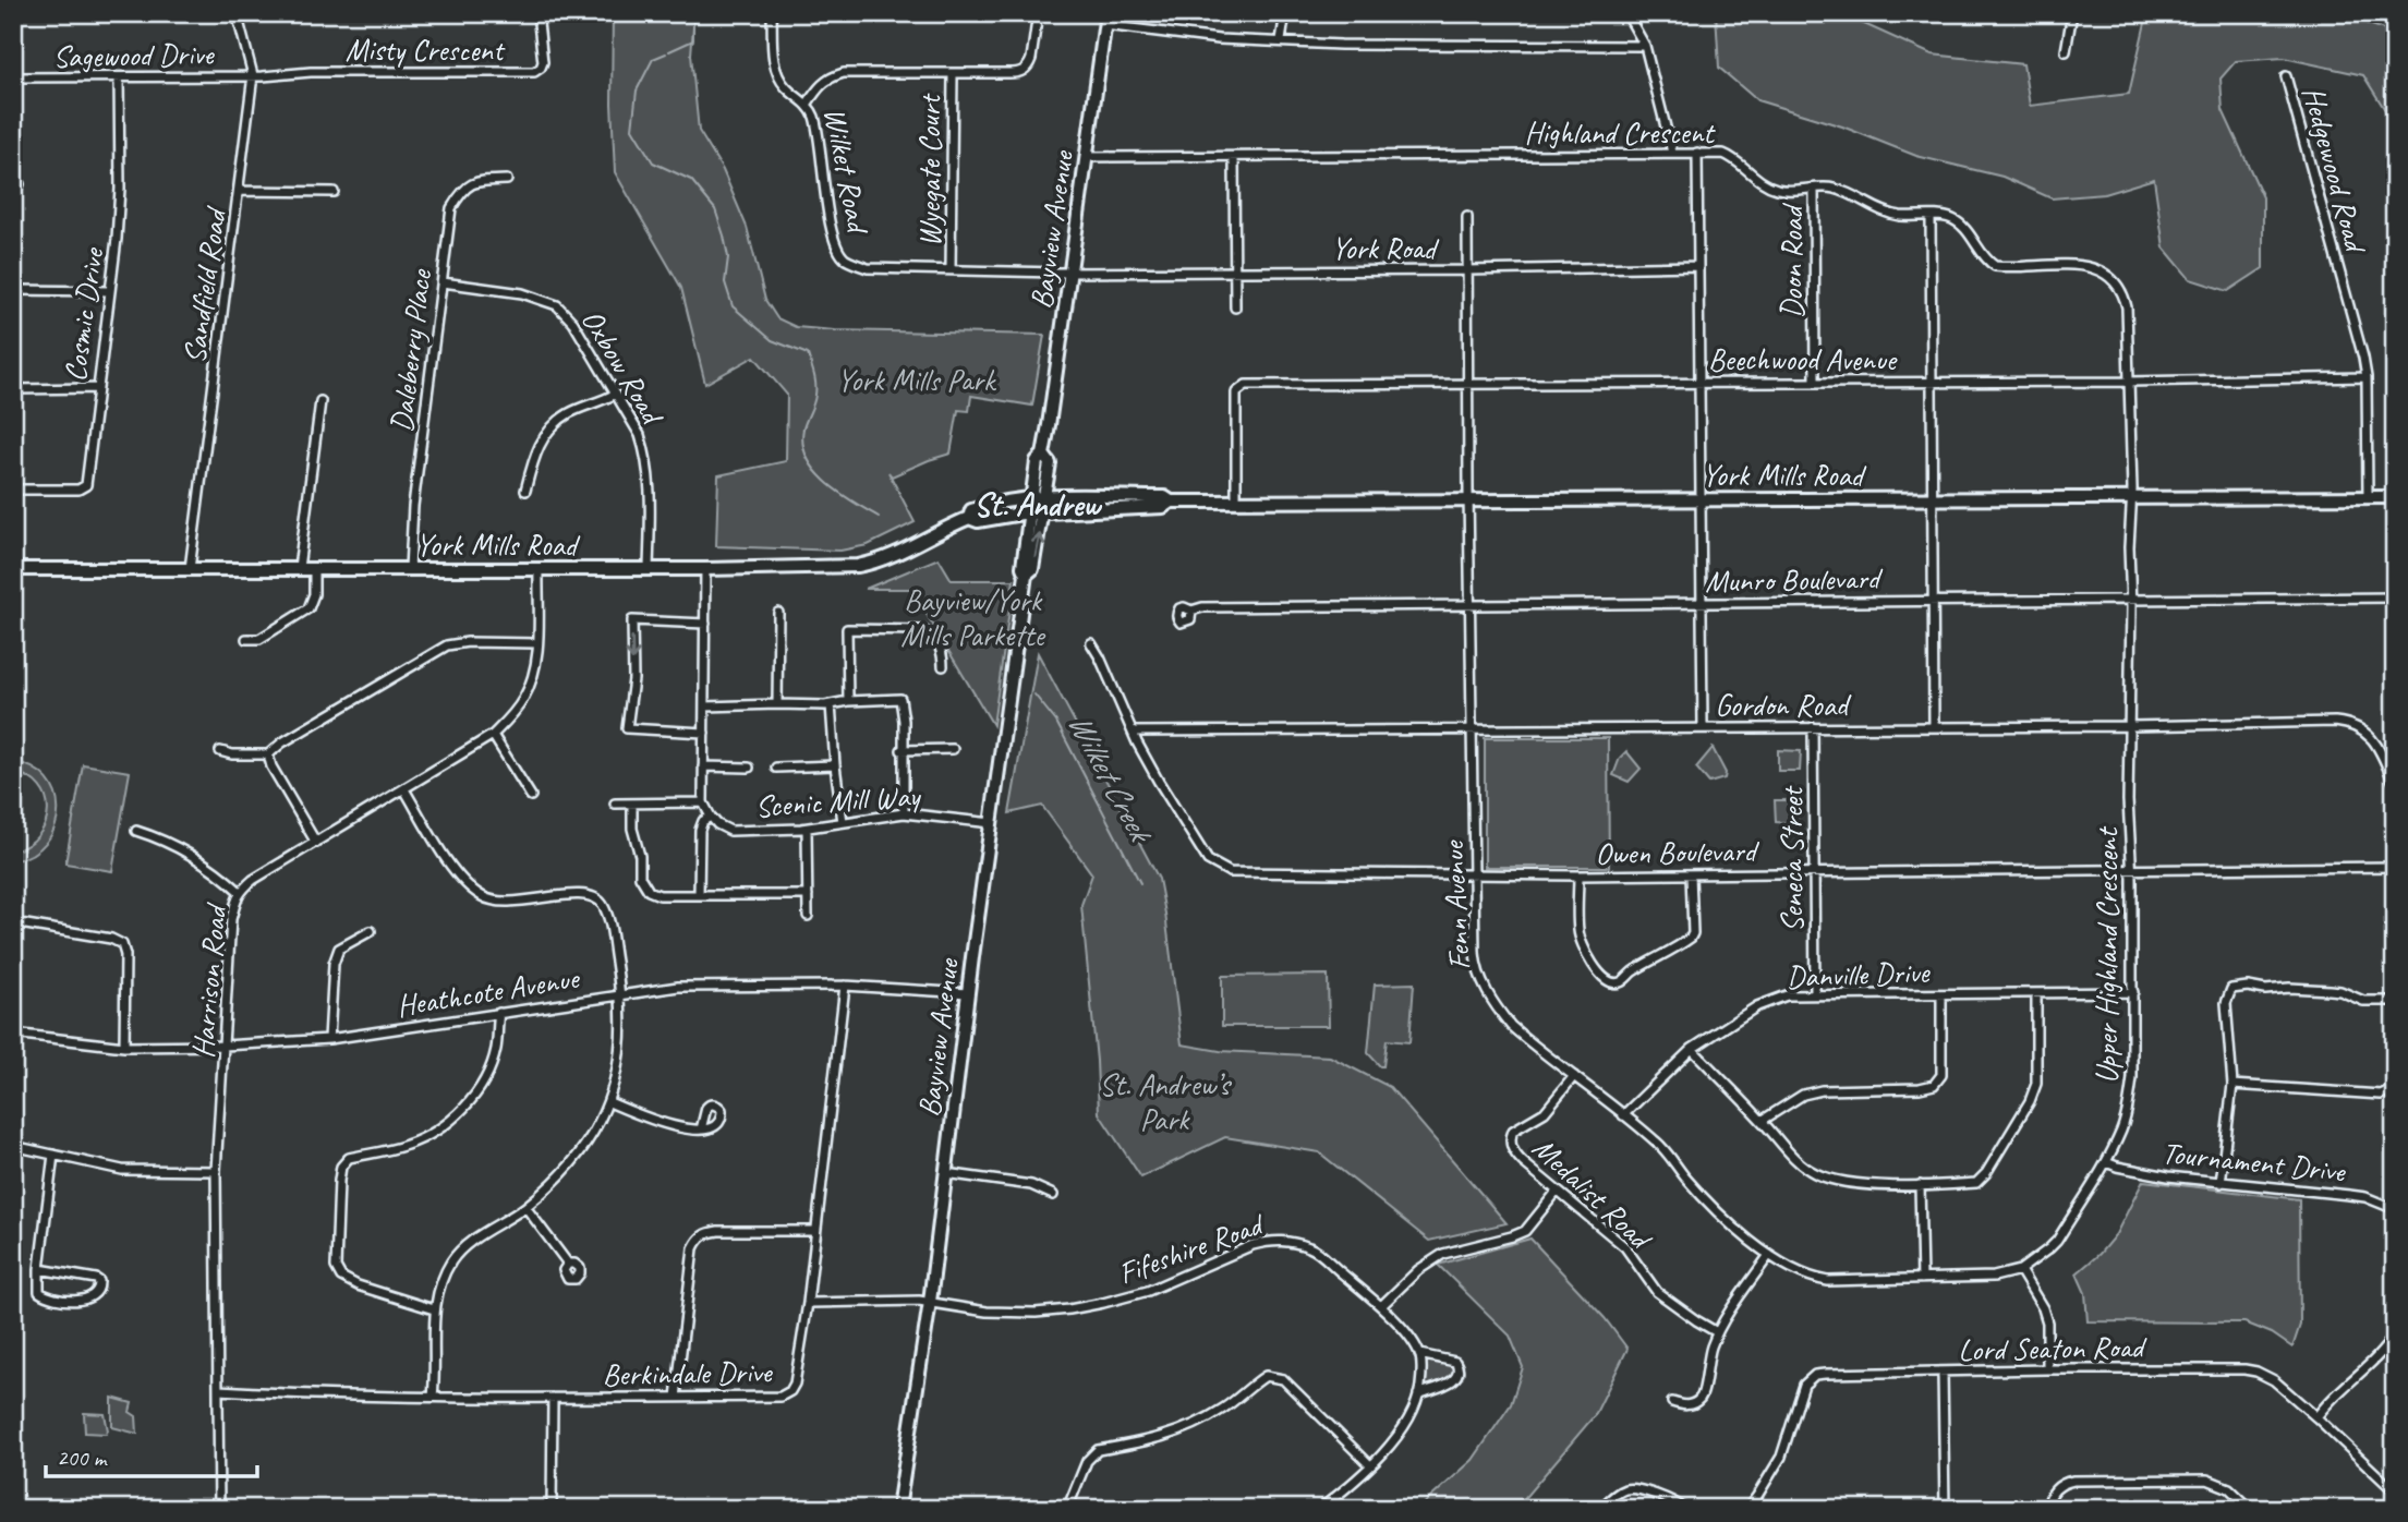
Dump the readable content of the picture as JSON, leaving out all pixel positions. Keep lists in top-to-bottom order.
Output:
{
  "streets": {
    "main road": ["Bayview Avenue", "York Mills Road"],
    "street": [
      "Misty Crescent",
      "Sagewood Drive",
      "Highland Crescent",
      "Hedgewood Road",
      "Wilket Road",
      "Wyegate Court",
      "York Road",
      "Doon Road",
      "Sandfield Road",
      "Cosmic Drive",
      "Daleberry Place",
      "Beechwood Avenue",
      "Oxbow Road",
      "Munro Boulevard",
      "Gordon Road",
      "Scenic Mill Way",
      "Owen Boulevard",
      "Seneca Street",
      "Fenn Avenue",
      "Upper Highland Crescent",
      "Danville Drive",
      "Harrison Road",
      "Heathcote Avenue",
      "Tournament Drive",
      "Medalist Road",
      "Fifeshire Road",
      "Lord Seaton Road",
      "Berkindale Drive"
    ]
  },
  "crossings": [
    ["Misty Crescent", "Sagewood Drive"],
    ["Misty Crescent", "Sandfield Road"],
    ["Sagewood Drive", "Sandfield Road"],
    ["Sagewood Drive", "Cosmic Drive"],
    ["Highland Crescent", "Bayview Avenue"],
    ["Highland Crescent", "Doon Road"],
    ["Highland Crescent", "Beechwood Avenue"],
    ["Highland Crescent", "York Mills Road"],
    ["Highland Crescent", "Upper Highland Crescent"],
    ["Hedgewood Road", "Beechwood Avenue"],
    ["Hedgewood Road", "York Mills Road"],
    ["Wilket Road", "Wyegate Court"],
    ["Wilket Road", "Bayview Avenue"],
    ["Wilket Road", "York Road"],
    ["Bayview Avenue", "York Road"],
    ["Bayview Avenue", "York Mills Road"],
    ["Bayview Avenue", "Scenic Mill Way"],
    ["Bayview Avenue", "Heathcote Avenue"],
    ["Bayview Avenue", "Fifeshire Road"],
    ["York Road", "Fenn Avenue"],
    ["Doon Road", "Beechwood Avenue"],
    ["Sandfield Road", "York Mills Road"],
    ["Daleberry Place", "Oxbow Road"],
    ["Daleberry Place", "York Mills Road"],
    ["Beechwood Avenue", "York Mills Road"],
    ["Beechwood Avenue", "Fenn Avenue"],
    ["Oxbow Road", "York Mills Road"],
    ["York Mills Road", "Fenn Avenue"],
    ["York Mills Road", "Upper Highland Crescent"],
    ["York Mills Road", "Harrison Road"],
    ["Munro Boulevard", "Fenn Avenue"],
    ["Munro Boulevard", "Upper Highland Crescent"],
    ["Gordon Road", "Owen Boulevard"],
    ["Gordon Road", "Seneca Street"],
    ["Gordon Road", "Fenn Avenue"],
    ["Gordon Road", "Upper Highland Crescent"],
    ["Owen Boulevard", "Seneca Street"],
    ["Owen Boulevard", "Fenn Avenue"],
    ["Owen Boulevard", "Upper Highland Crescent"],
    ["Seneca Street", "Danville Drive"],
    ["Fenn Avenue", "Upper Highland Crescent"],
    ["Fenn Avenue", "Danville Drive"],
    ["Fenn Avenue", "Medalist Road"],
    ["Upper Highland Crescent", "Danville Drive"],
    ["Upper Highland Crescent", "Tournament Drive"],
    ["Harrison Road", "Heathcote Avenue"],
    ["Harrison Road", "Berkindale Drive"],
    ["Heathcote Avenue", "Berkindale Drive"],
    ["Fifeshire Road", "Berkindale Drive"]
  ],
  "districts": ["St. Andrew"],
  "water": ["Wilket Creek"],
  "parks": ["York Mills Park", "Bayview/York Mills Parkette", "St. Andrew’s Park"],
  "scale_bar": "200 m"
}
